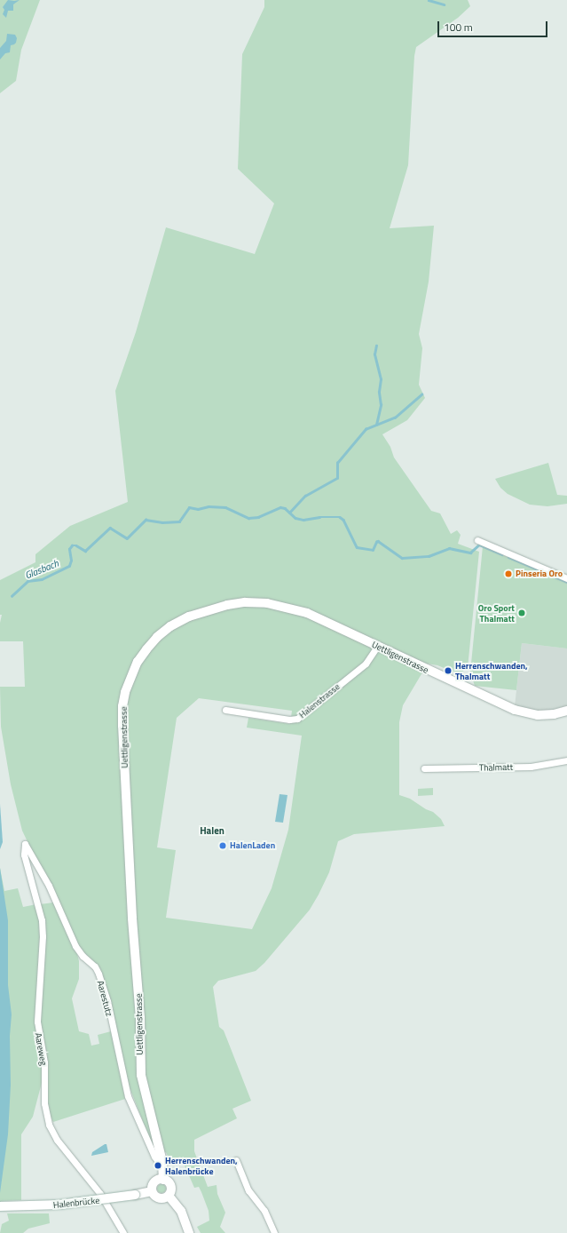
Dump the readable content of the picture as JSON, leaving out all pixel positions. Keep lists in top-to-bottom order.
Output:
{
  "streets": {
    "main road": ["Uettligenstrasse", "Halenbrücke"],
    "street": [
      "Halenstrasse",
      "Thalmatt",
      "Aarestutz",
      "Aareweg"
    ]
  },
  "crossings": [
    ["Uettligenstrasse", "Halenstrasse"],
    ["Uettligenstrasse", "Aarestutz"],
    ["Uettligenstrasse", "Halenbrücke"],
    ["Aarestutz", "Aareweg"]
  ],
  "districts": ["Halen"],
  "water": ["Glasbach"],
  "places": [
    "Pinseria Oro",
    "Oro Sport Thalmatt",
    "Herrenschwanden, Thalmatt",
    "HalenLaden",
    "Herrenschwanden, Halenbrücke"
  ],
  "scale_bar": "100 m"
}
